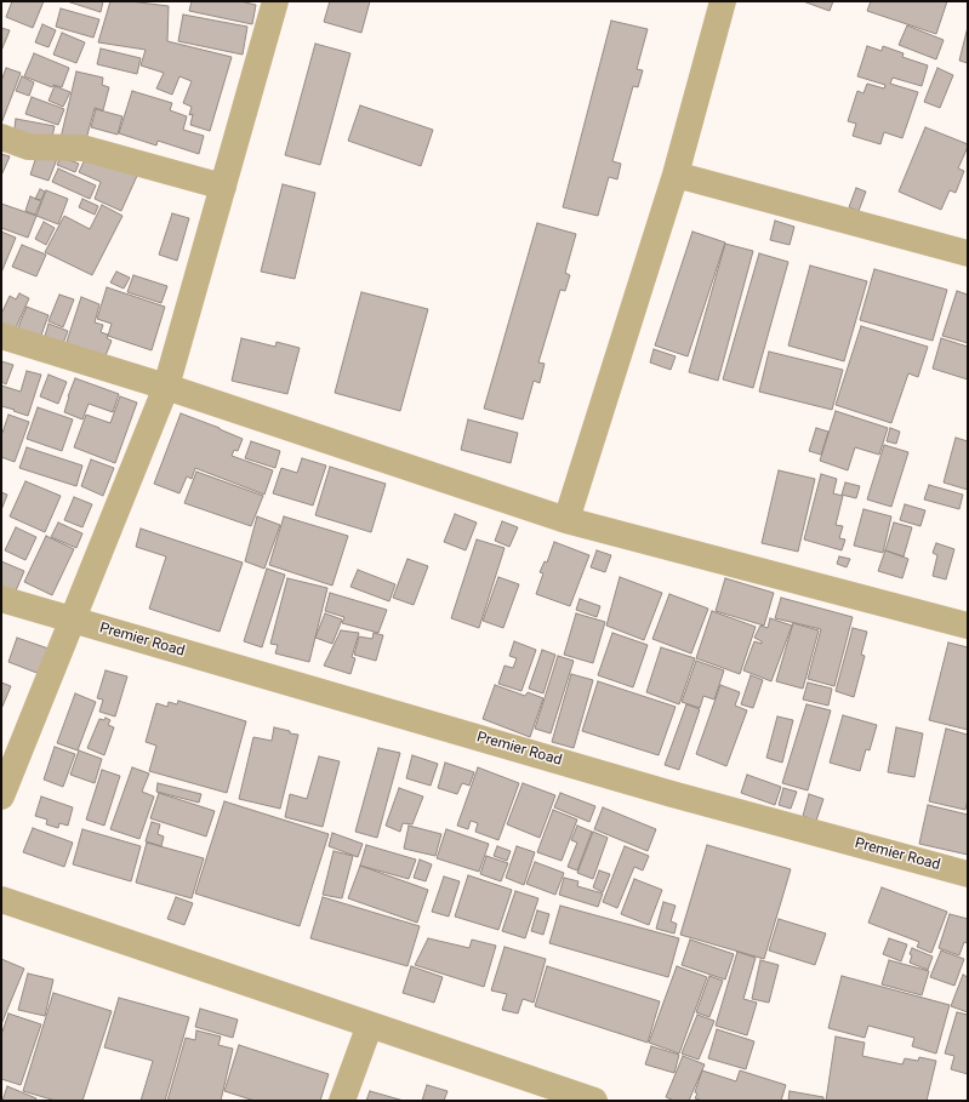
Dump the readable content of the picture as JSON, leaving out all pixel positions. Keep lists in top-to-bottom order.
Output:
{
  "streets": {
    "street": ["Premier Road"]
  }
}
